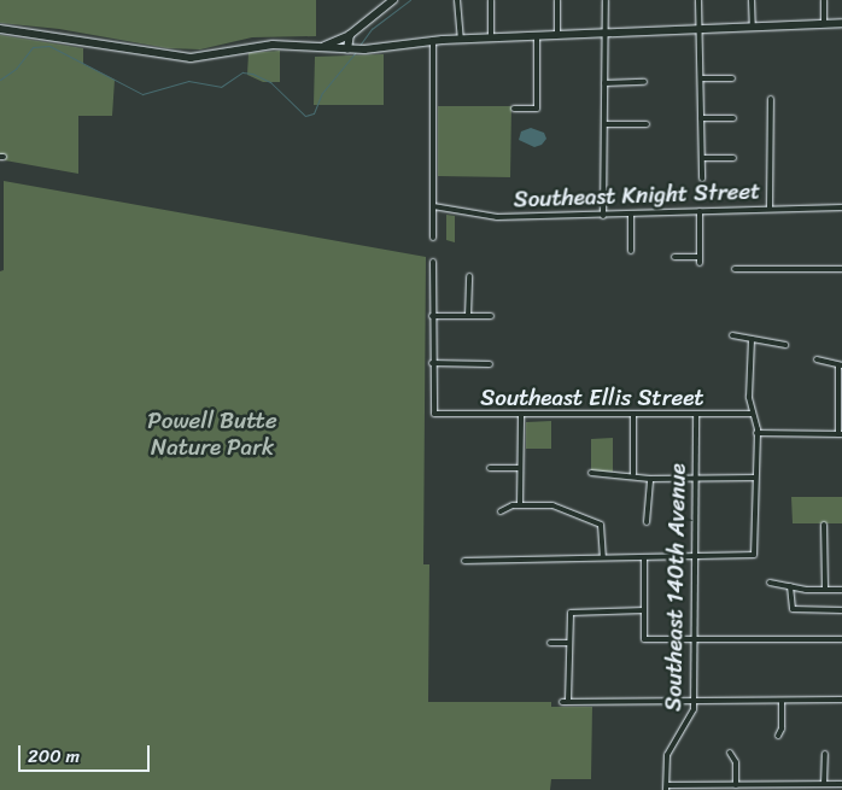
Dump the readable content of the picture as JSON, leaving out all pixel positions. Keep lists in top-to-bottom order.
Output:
{
  "streets": {
    "street": ["Southeast Knight Street", "Southeast Ellis Street", "Southeast 140th Avenue"]
  },
  "crossings": [
    ["Southeast Ellis Street", "Southeast 140th Avenue"]
  ],
  "parks": ["Powell Butte Nature Park"],
  "scale_bar": "200 m"
}
